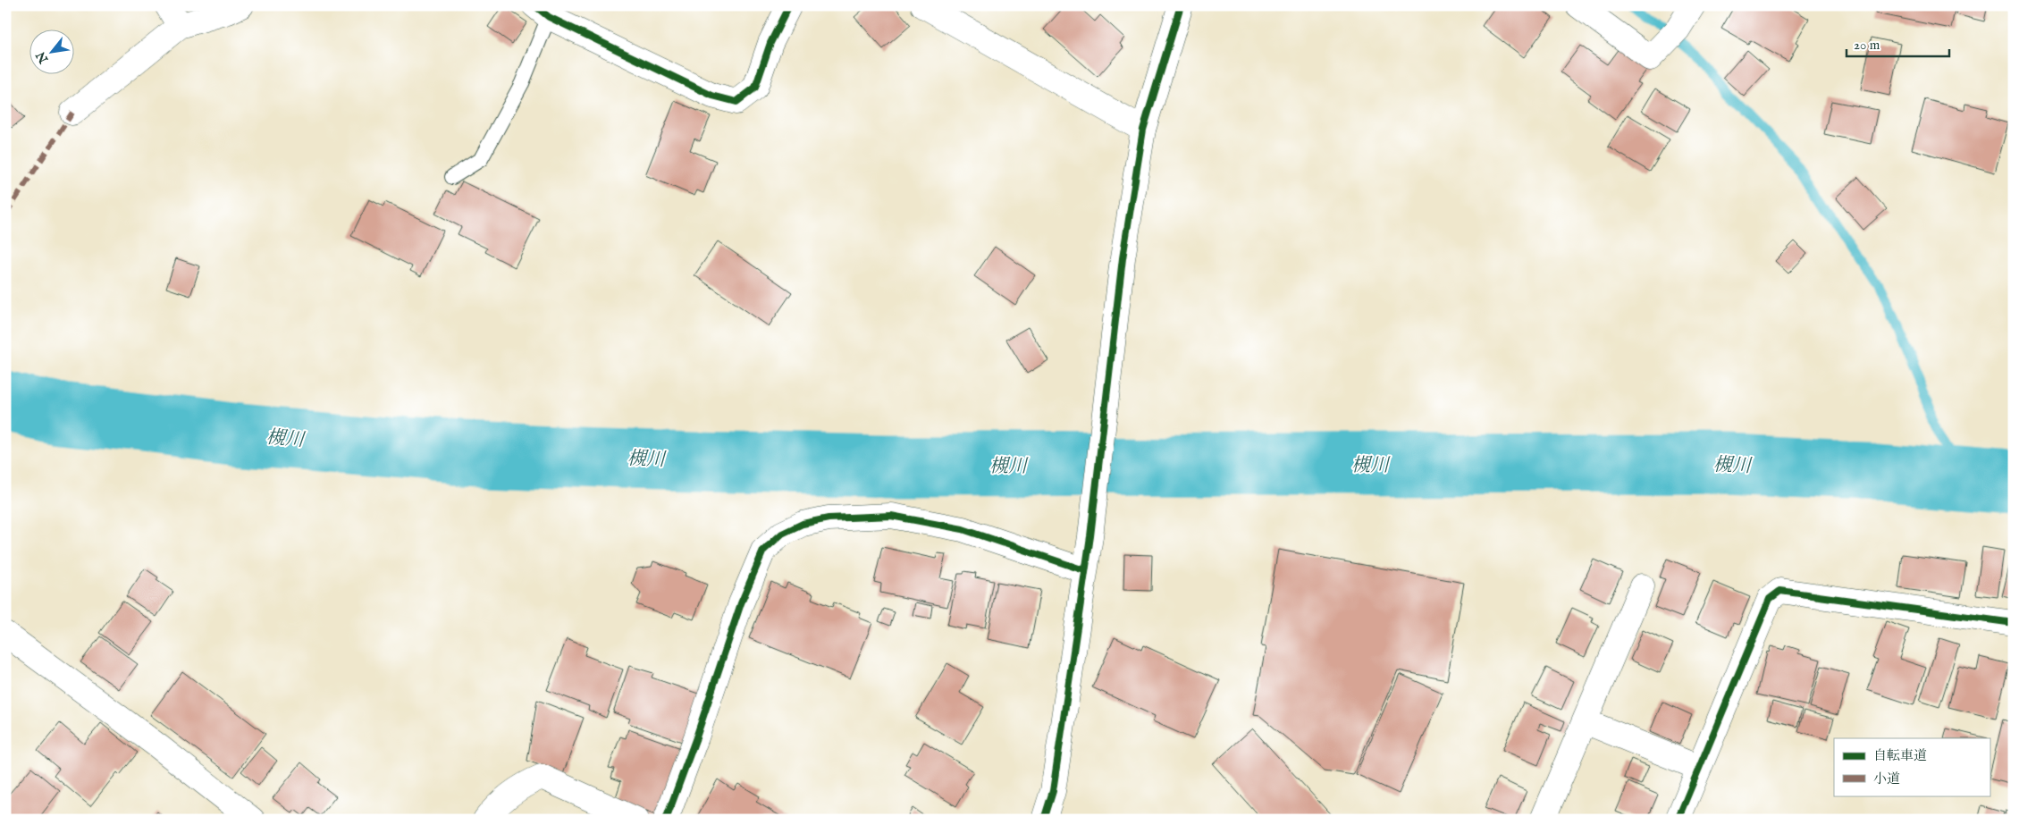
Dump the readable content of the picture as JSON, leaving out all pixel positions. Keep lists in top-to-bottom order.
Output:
{
  "water": ["槻川"],
  "legend": ["自転車道", "小道"],
  "scale_bar": "20 m",
  "north": "bottom left"
}
